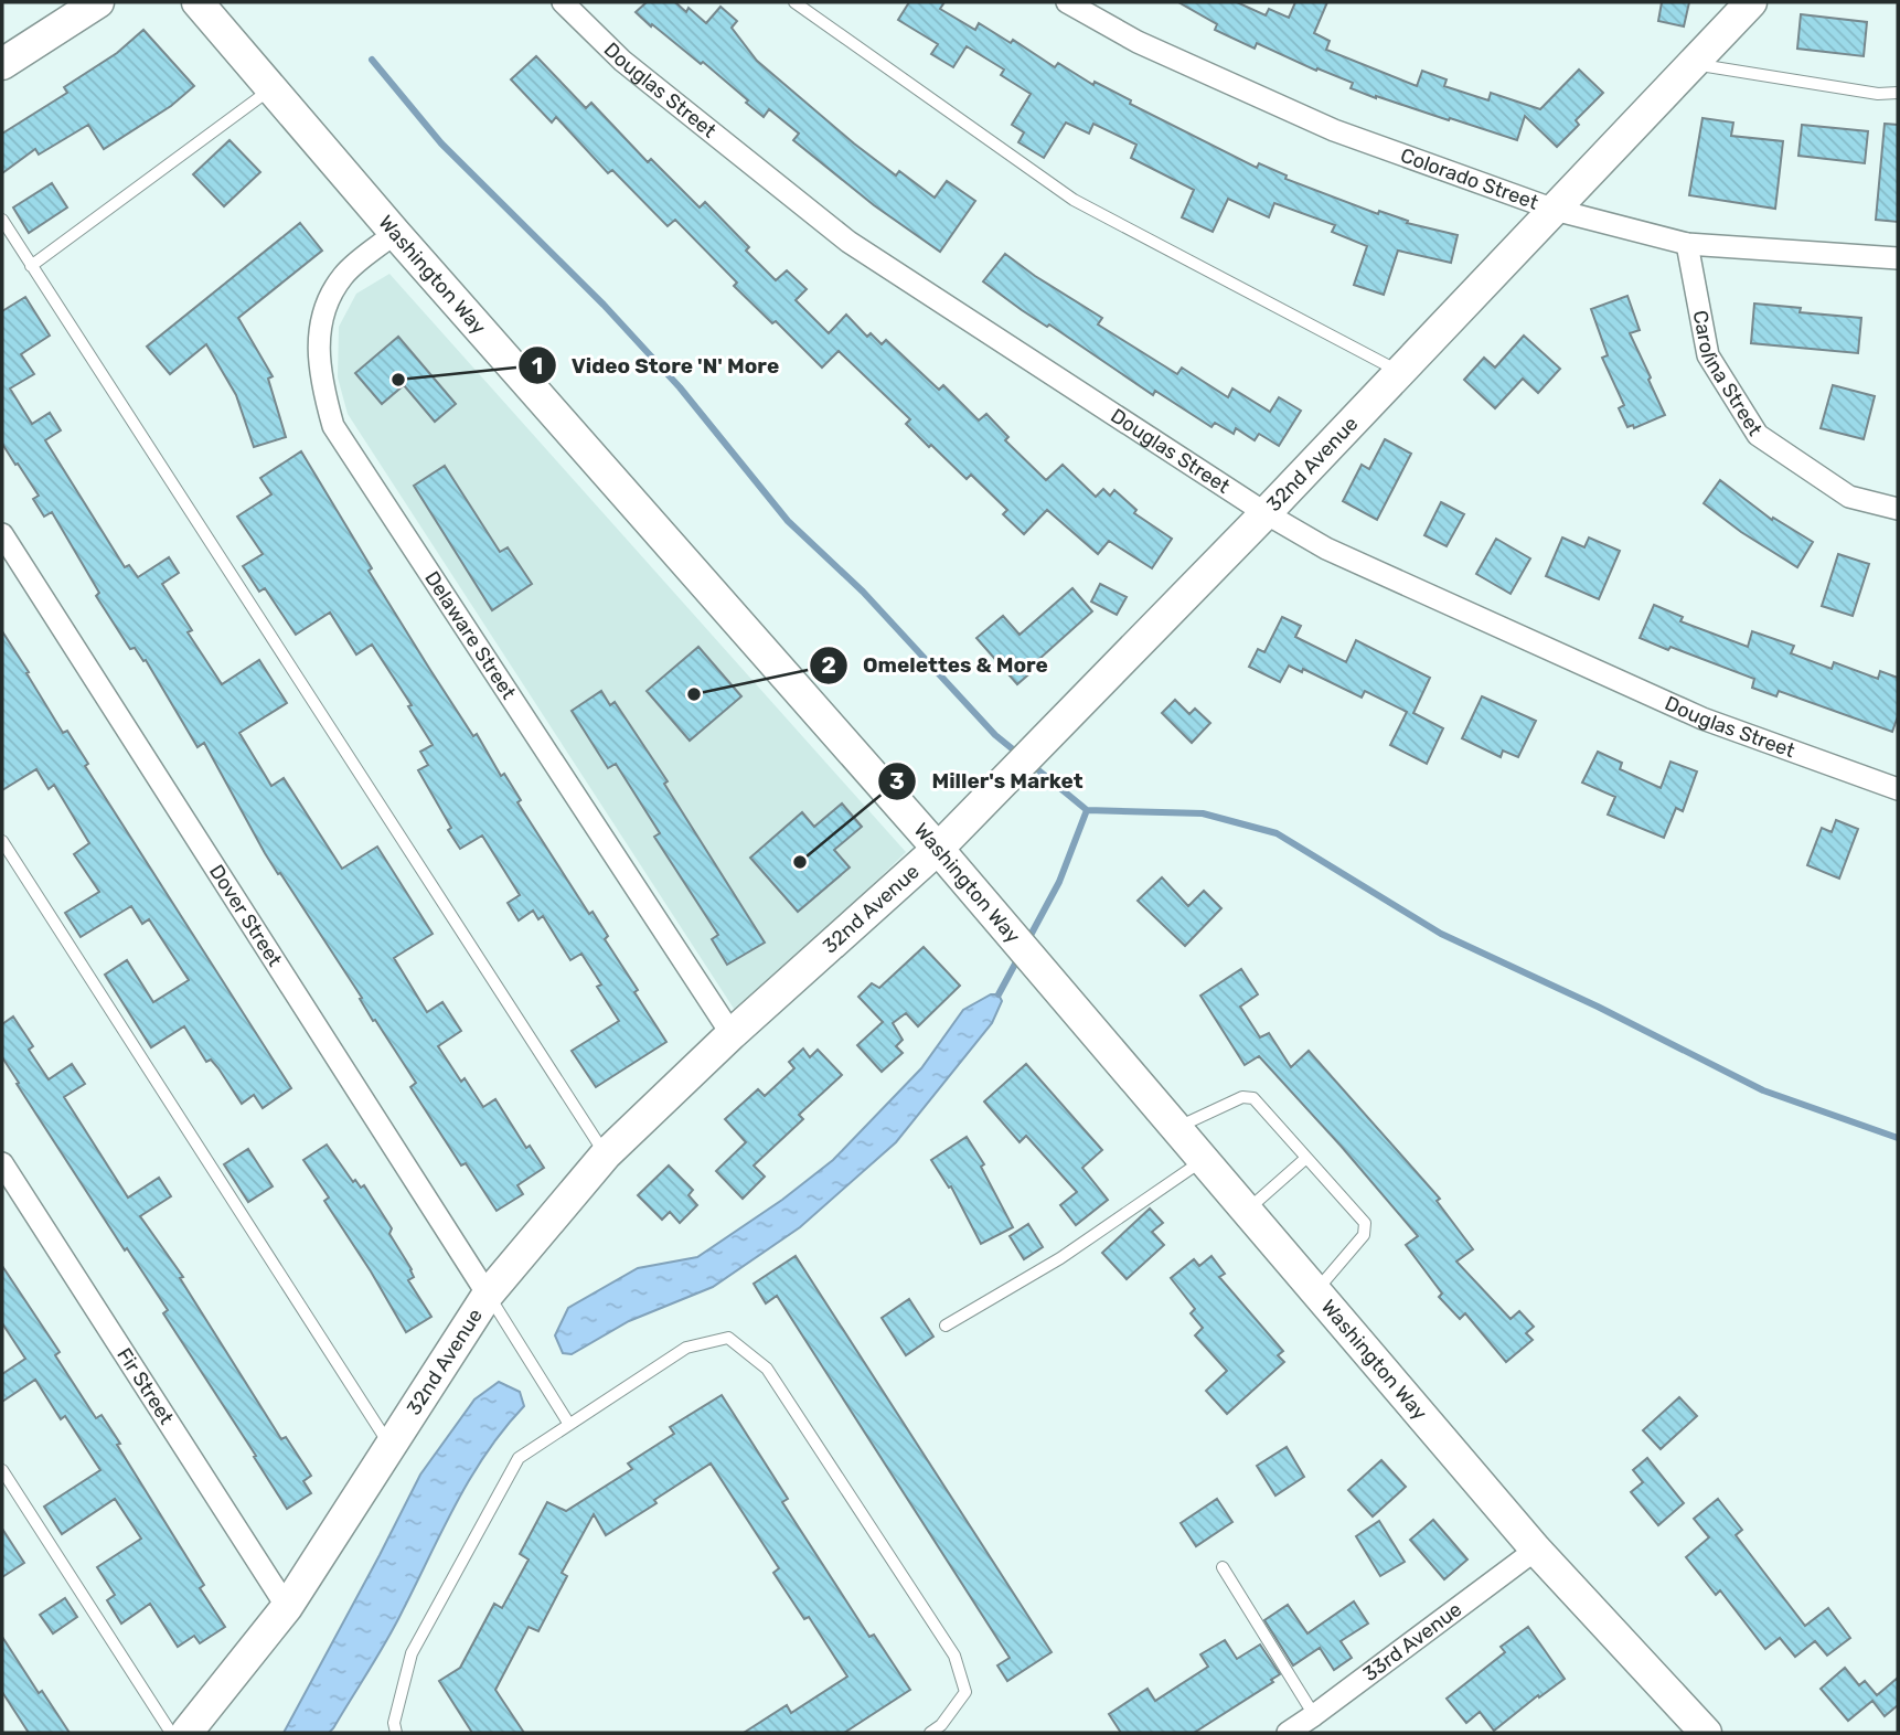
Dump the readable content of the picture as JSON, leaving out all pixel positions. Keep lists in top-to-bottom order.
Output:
{
  "streets": {
    "street": [
      "Douglas Street",
      "Colorado Street",
      "Washington Way",
      "Carolina Street",
      "32nd Avenue",
      "Delaware Street",
      "Dover Street",
      "Fir Street",
      "33rd Avenue"
    ]
  },
  "crossings": [
    ["Douglas Street", "32nd Avenue"],
    ["Colorado Street", "Carolina Street"],
    ["Colorado Street", "32nd Avenue"],
    ["Washington Way", "32nd Avenue"],
    ["Washington Way", "Delaware Street"],
    ["Washington Way", "33rd Avenue"],
    ["32nd Avenue", "Delaware Street"],
    ["32nd Avenue", "Dover Street"],
    ["32nd Avenue", "Fir Street"]
  ],
  "places": ["Video Store 'N' More", "Omelettes & More", "Miller's Market"]
}
